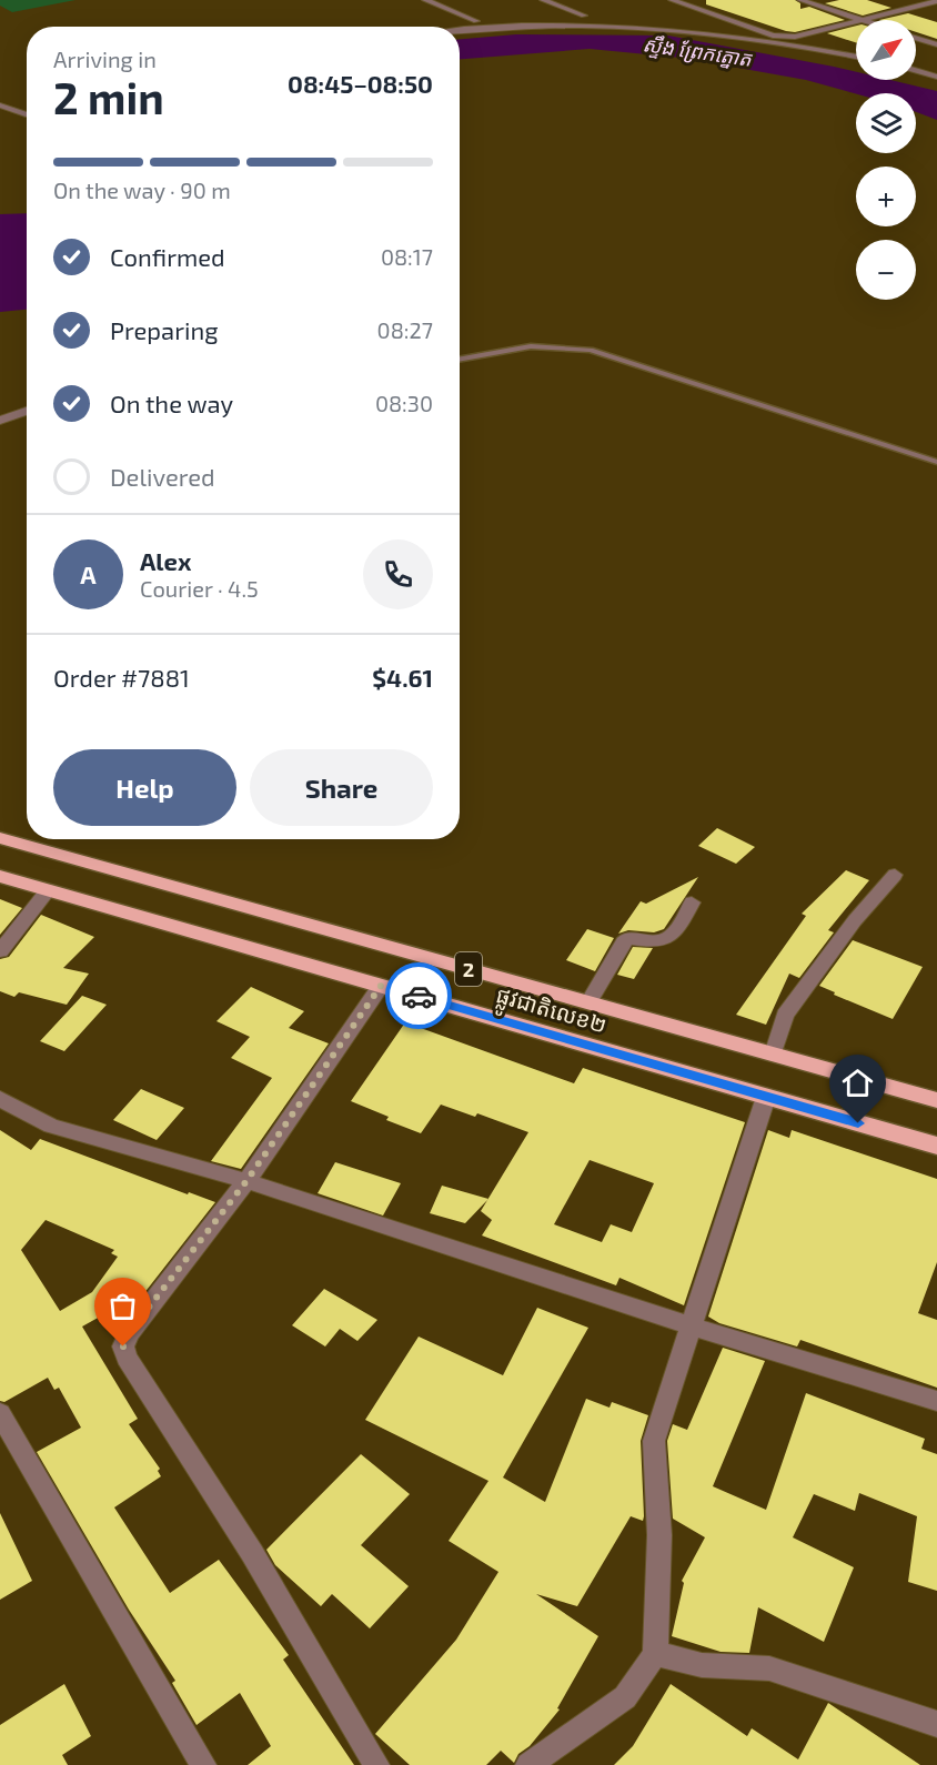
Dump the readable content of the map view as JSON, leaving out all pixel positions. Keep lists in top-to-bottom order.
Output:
{
  "streets": {
    "highway": ["2", "ផ្លូវជាតិលេខ២"]
  },
  "water": ["ស្ទឹង ព្រែកត្នោត"],
  "north": "top right",
  "page": {
    "map_buttons": ["+", "−"],
    "heading": ["2 min", "Arriving in", "08:45–08:50"],
    "panel": [
      "Alex",
      "Courier · 4.5",
      "Order #7881",
      "$4.61"
    ],
    "bar": "On the way · 90 m",
    "list": [
      ["Confirmed", "08:17"],
      ["Preparing", "08:27"],
      ["On the way", "08:30"],
      "Delivered"
    ],
    "round": "A",
    "buttons": ["Help", "Share"]
  }
}
